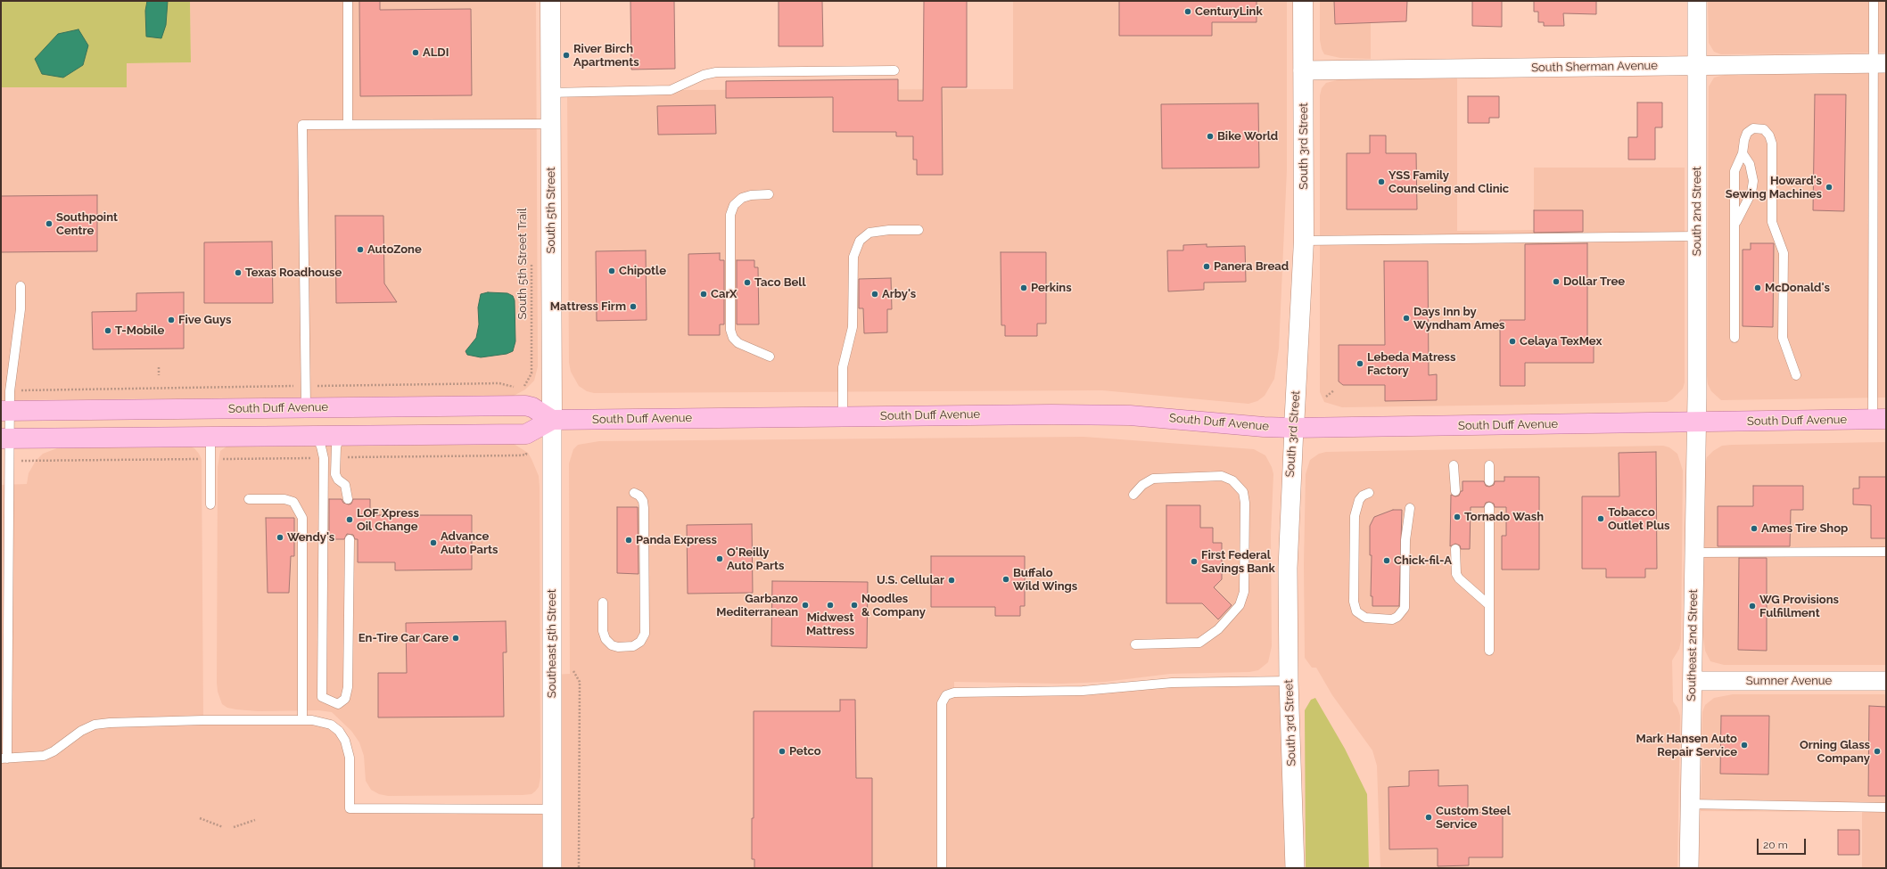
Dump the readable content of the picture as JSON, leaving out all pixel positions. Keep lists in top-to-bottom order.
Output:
{
  "streets": {
    "main road": ["South 3rd Street", "South 5th Street", "South Duff Avenue"],
    "street": [
      "South Sherman Avenue",
      "South 2nd Street",
      "Southeast 5th Street",
      "Southeast 2nd Street",
      "Sumner Avenue"
    ],
    "path": ["South 5th Street Trail"]
  },
  "crossings": [
    ["South Sherman Avenue", "South 3rd Street"],
    ["South Sherman Avenue", "South 2nd Street"],
    ["South 3rd Street", "South Duff Avenue"],
    ["South 5th Street", "South Duff Avenue"],
    ["South 5th Street", "Southeast 5th Street"],
    ["South 2nd Street", "South Duff Avenue"],
    ["South 2nd Street", "Southeast 2nd Street"],
    ["South Duff Avenue", "Southeast 5th Street"],
    ["South Duff Avenue", "Southeast 2nd Street"],
    ["Southeast 2nd Street", "Sumner Avenue"]
  ],
  "places": [
    "CenturyLink",
    "ALDI",
    "River Birch Apartments",
    "Bike World",
    "YSS Family Counseling and Clinic",
    "Howard's Sewing Machines",
    "Southpoint Centre",
    "AutoZone",
    "Panera Bread",
    "Chipotle",
    "Texas Roadhouse",
    "Dollar Tree",
    "Taco Bell",
    "Perkins",
    "McDonald's",
    "CarX",
    "Arby's",
    "Mattress Firm",
    "Days Inn by Wyndham Ames",
    "Five Guys",
    "T-Mobile",
    "Celaya TexMex",
    "Lebeda Matress Factory",
    "Tornado Wash",
    "Tobacco Outlet Plus",
    "LOF Xpress Oil Change",
    "Ames Tire Shop",
    "Wendy's",
    "Panda Express",
    "Advance Auto Parts",
    "O'Reilly Auto Parts",
    "Chick-fil-A",
    "First Federal Savings Bank",
    "Buffalo Wild Wings",
    "U.S. Cellular",
    "Garbanzo Mediterranean",
    "Midwest Mattress",
    "Noodles & Company",
    "WG Provisions Fulfillment",
    "En-Tire Car Care",
    "Mark Hansen Auto Repair Service",
    "Petco",
    "Orning Glass Company",
    "Custom Steel Service"
  ],
  "scale_bar": "20 m"
}
